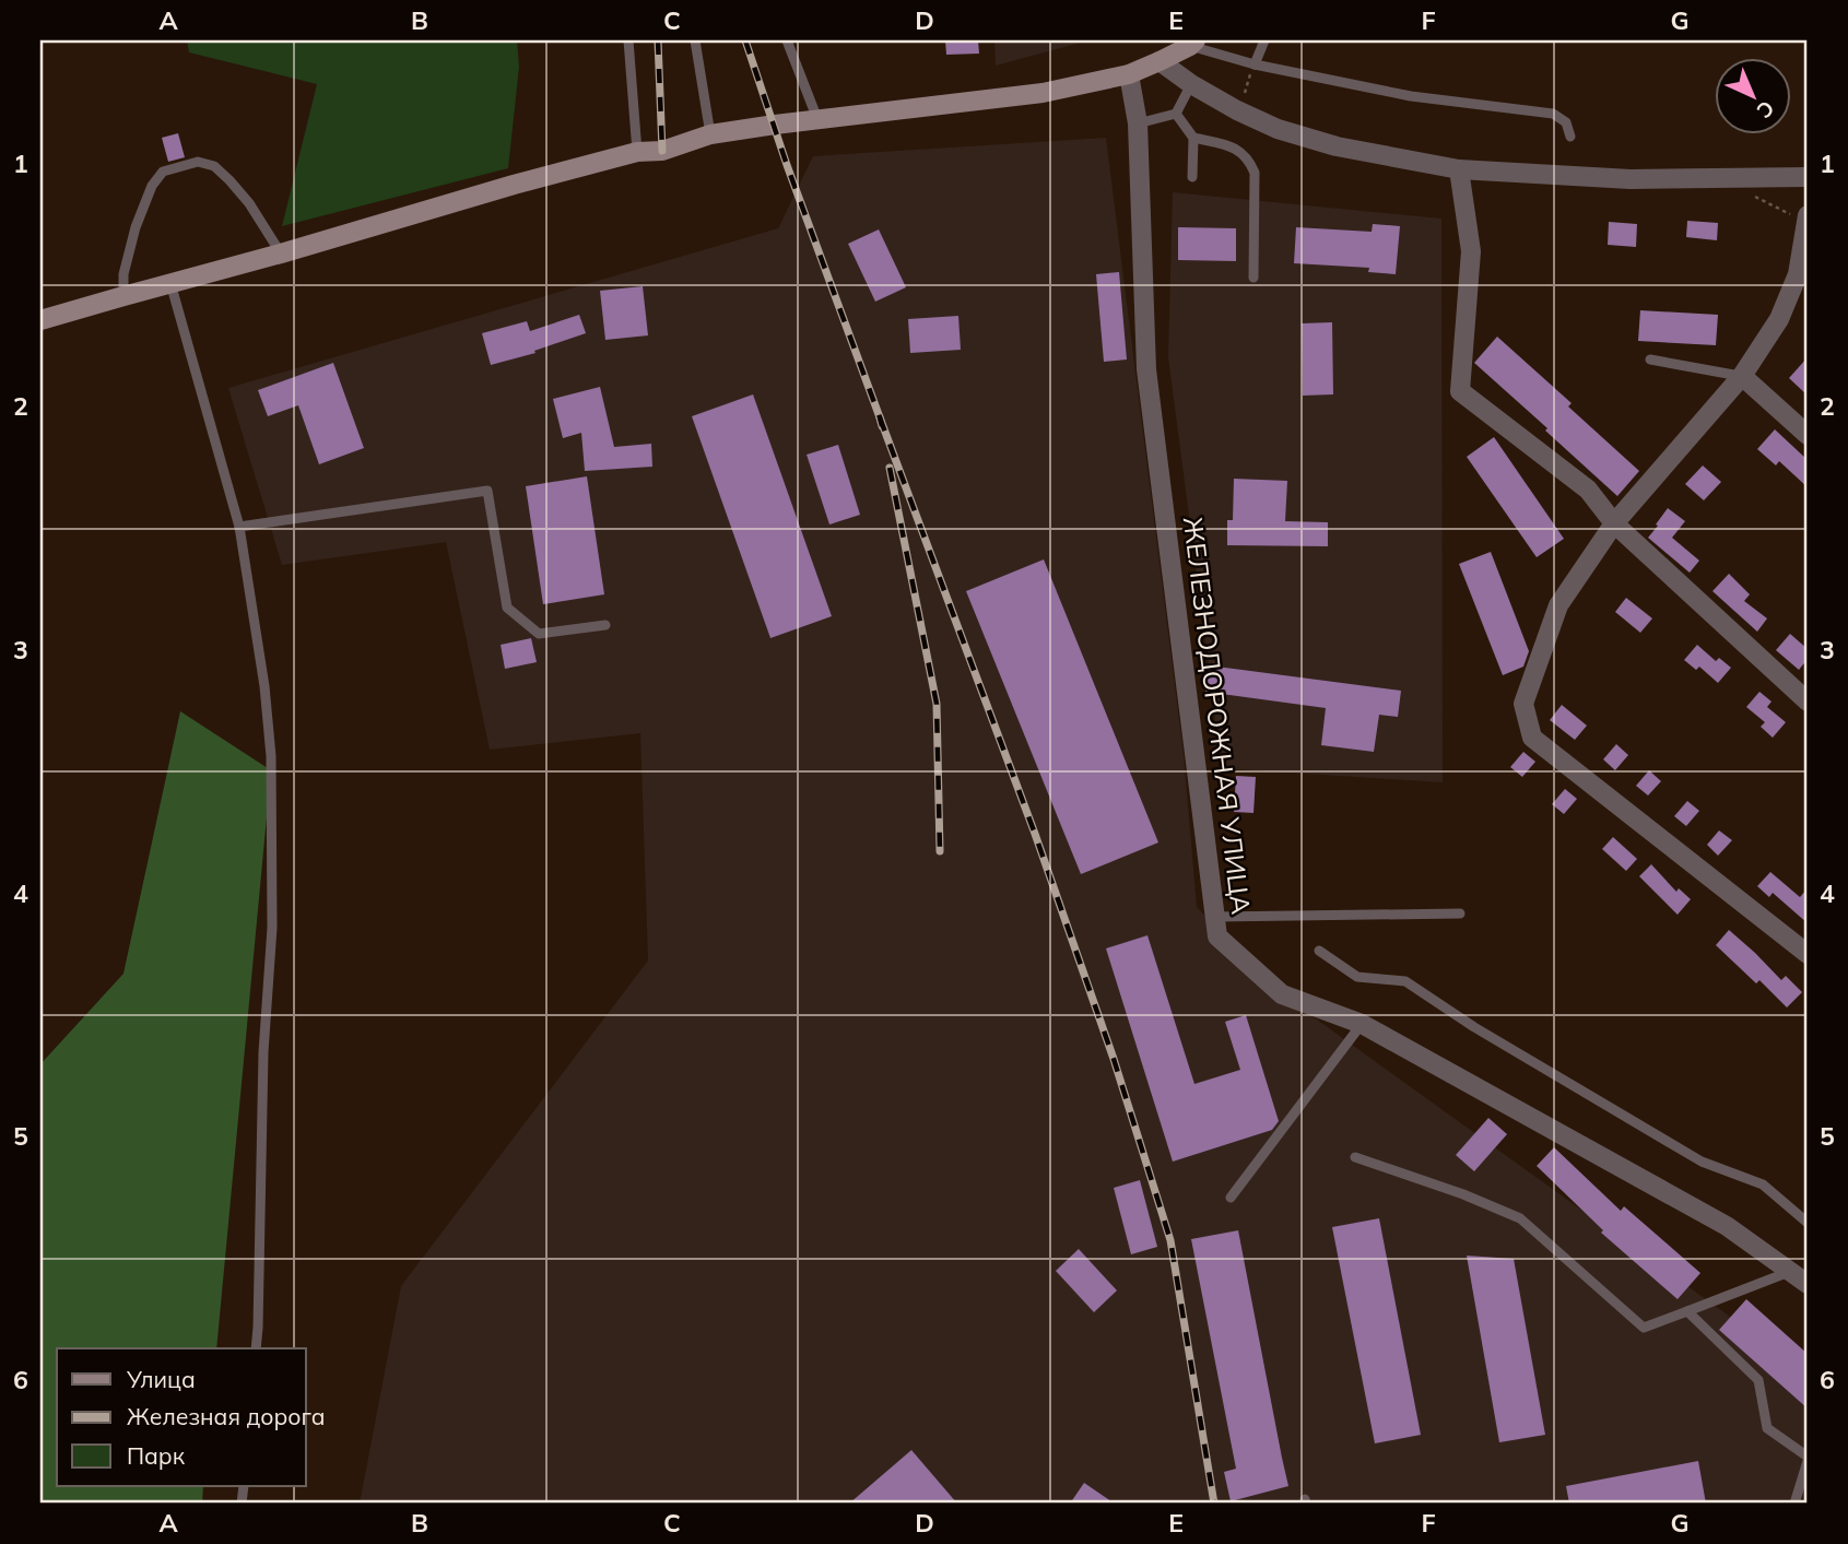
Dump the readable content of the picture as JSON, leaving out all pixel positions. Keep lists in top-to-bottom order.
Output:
{
  "streets": {
    "street": ["ЖЕЛЕЗНОДОРОЖНАЯ УЛИЦА"]
  },
  "legend": ["Улица", "Железная дорога", "Парк"],
  "north": "bottom right",
  "grid": {
    "columns": [
      "A",
      "B",
      "C",
      "D",
      "E",
      "F",
      "G"
    ],
    "rows": [
      "1",
      "2",
      "3",
      "4",
      "5",
      "6"
    ]
  }
}
